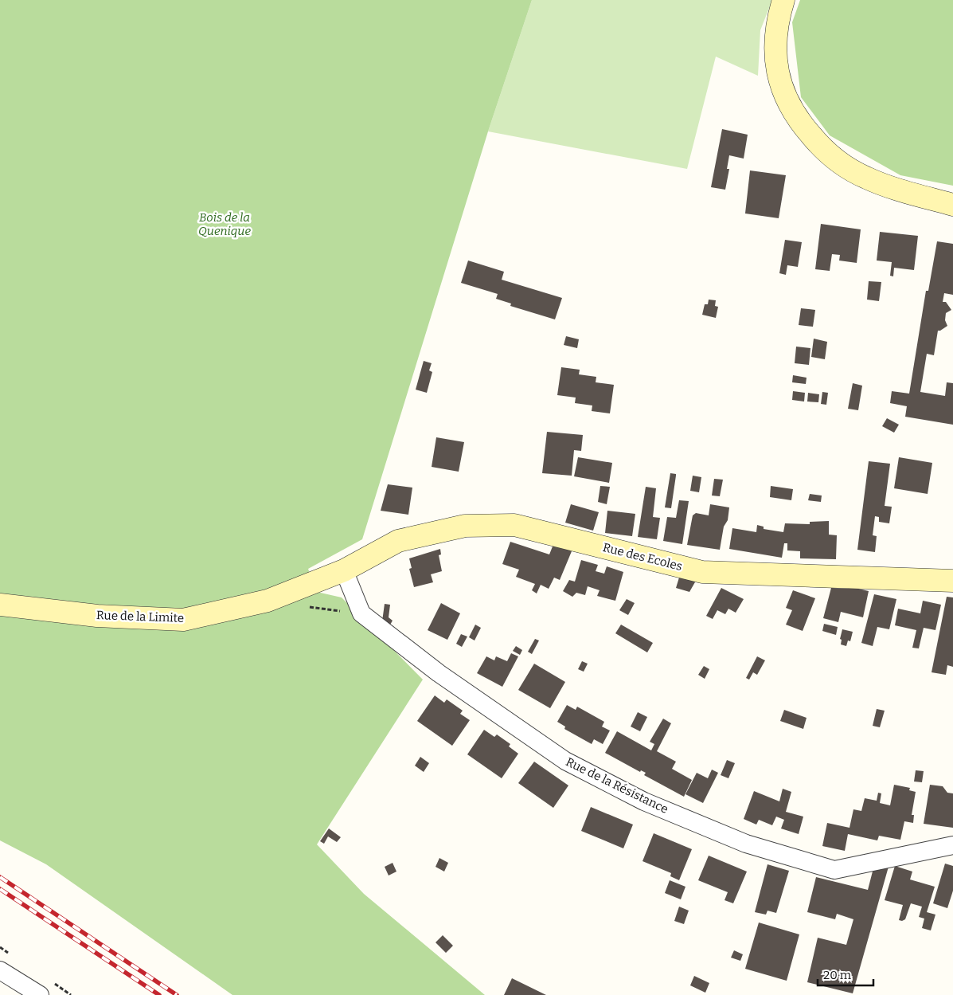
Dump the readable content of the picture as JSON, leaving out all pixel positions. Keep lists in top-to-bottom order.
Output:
{
  "streets": {
    "street": ["Rue des Ecoles", "Rue de la Limite", "Rue de la Résistance"]
  },
  "crossings": [
    ["Rue des Ecoles", "Rue de la Limite"]
  ],
  "parks": ["Bois de la Quenique"],
  "scale_bar": "20 m"
}
